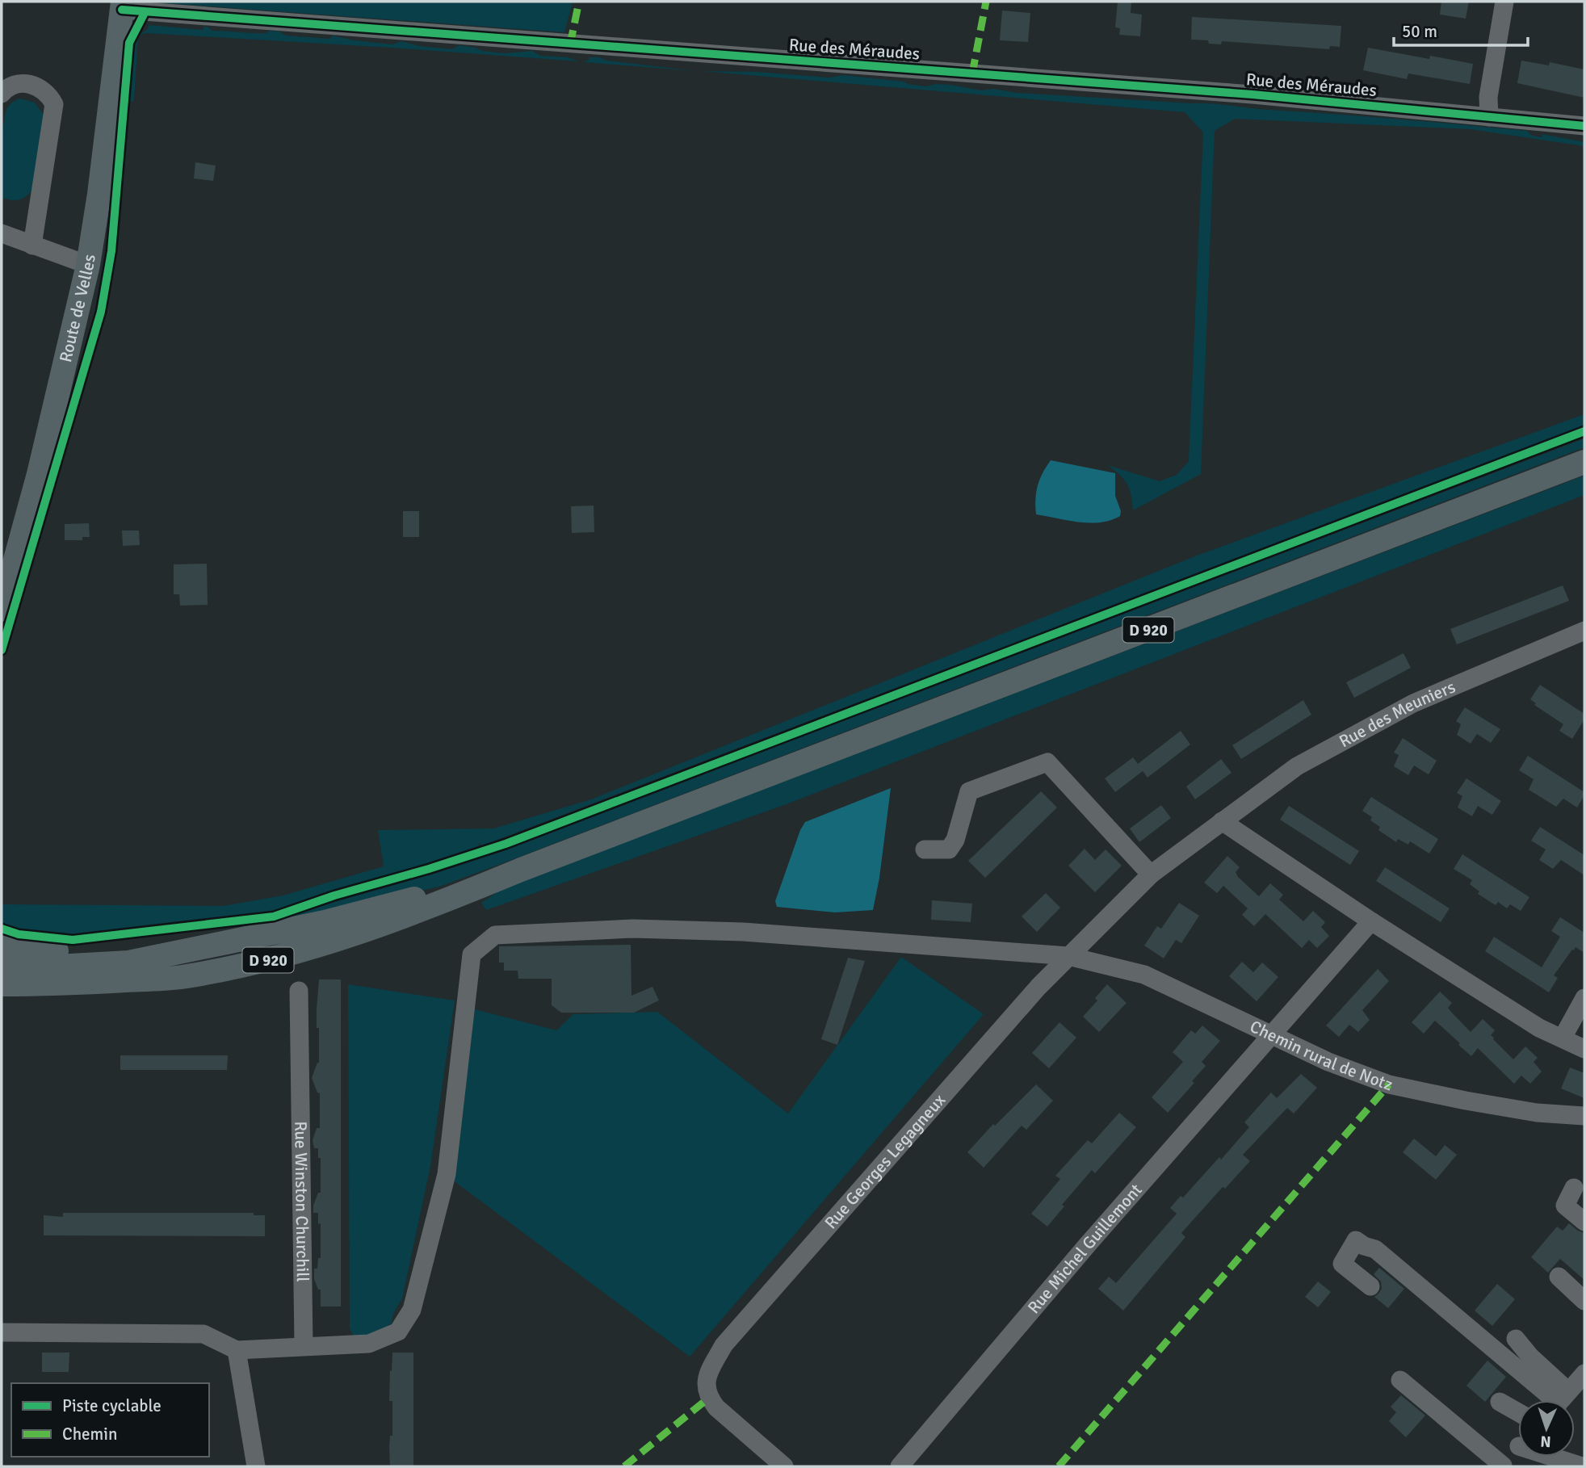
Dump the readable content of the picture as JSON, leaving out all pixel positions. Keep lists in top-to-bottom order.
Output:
{
  "streets": {
    "main road": ["Route de Velles", "D 920"],
    "street": [
      "Rue des Méraudes",
      "Rue des Meuniers",
      "Chemin rural de Notz",
      "Rue Georges Legagneux",
      "Rue Winston Churchill",
      "Rue Michel Guillemont"
    ]
  },
  "crossings": [
    ["Rue des Méraudes", "Route de Velles"],
    ["Rue des Meuniers", "Rue Georges Legagneux"],
    ["Chemin rural de Notz", "Rue Georges Legagneux"],
    ["Chemin rural de Notz", "Rue Winston Churchill"],
    ["Chemin rural de Notz", "Rue Michel Guillemont"]
  ],
  "legend": ["Piste cyclable", "Chemin"],
  "scale_bar": "50 m",
  "north": "bottom"
}
